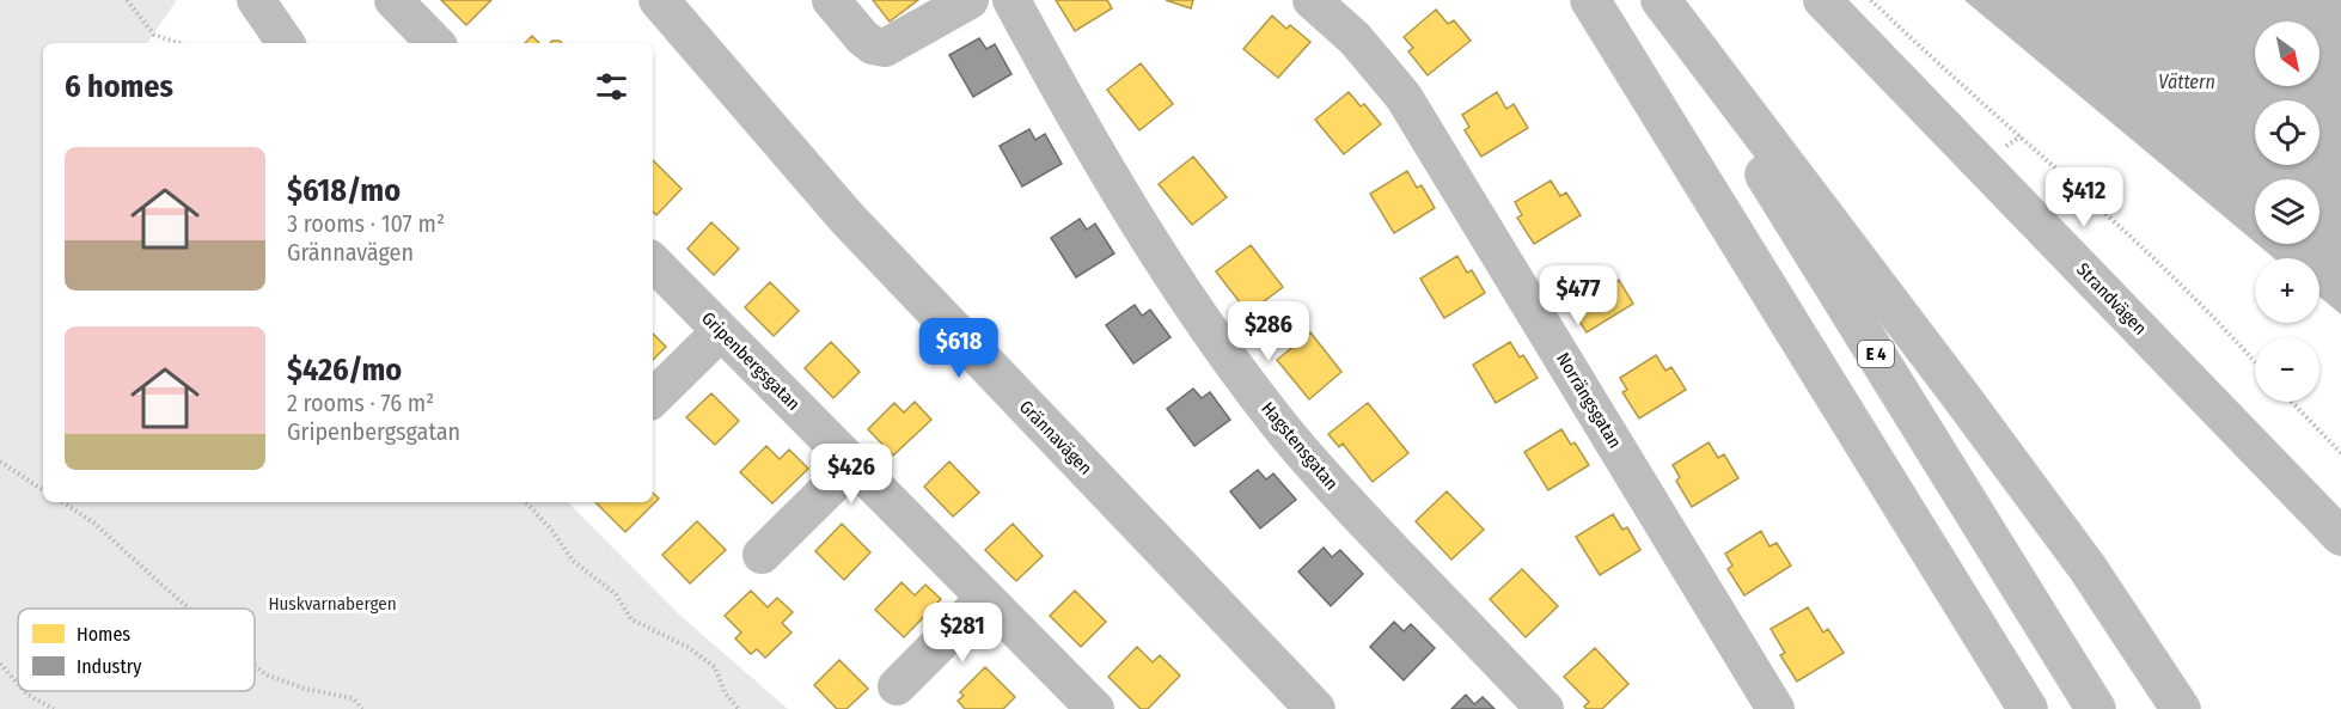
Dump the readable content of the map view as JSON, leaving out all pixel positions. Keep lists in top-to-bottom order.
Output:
{
  "streets": {
    "main road": ["E 4", "Grännavägen"],
    "street": [
      "Strandvägen",
      "Gripenbergsgatan",
      "Norrängsgatan",
      "Hagstensgatan"
    ]
  },
  "water": ["Vättern"],
  "parks": ["Huskvarnabergen"],
  "legend": ["Homes", "Industry"],
  "north": "bottom right",
  "page": {
    "map_buttons": ["+", "−"],
    "heading": "6 homes",
    "list": [
      {
        "name": "$618/mo",
        "note": "3 rooms · 107 m² · Grännavägen"
      },
      {
        "name": "$426/mo",
        "note": "2 rooms · 76 m² · Gripenbergsgatan"
      }
    ],
    "price": [
      "$412",
      "$477",
      "$286",
      "$618",
      "$426",
      "$281"
    ]
  }
}
